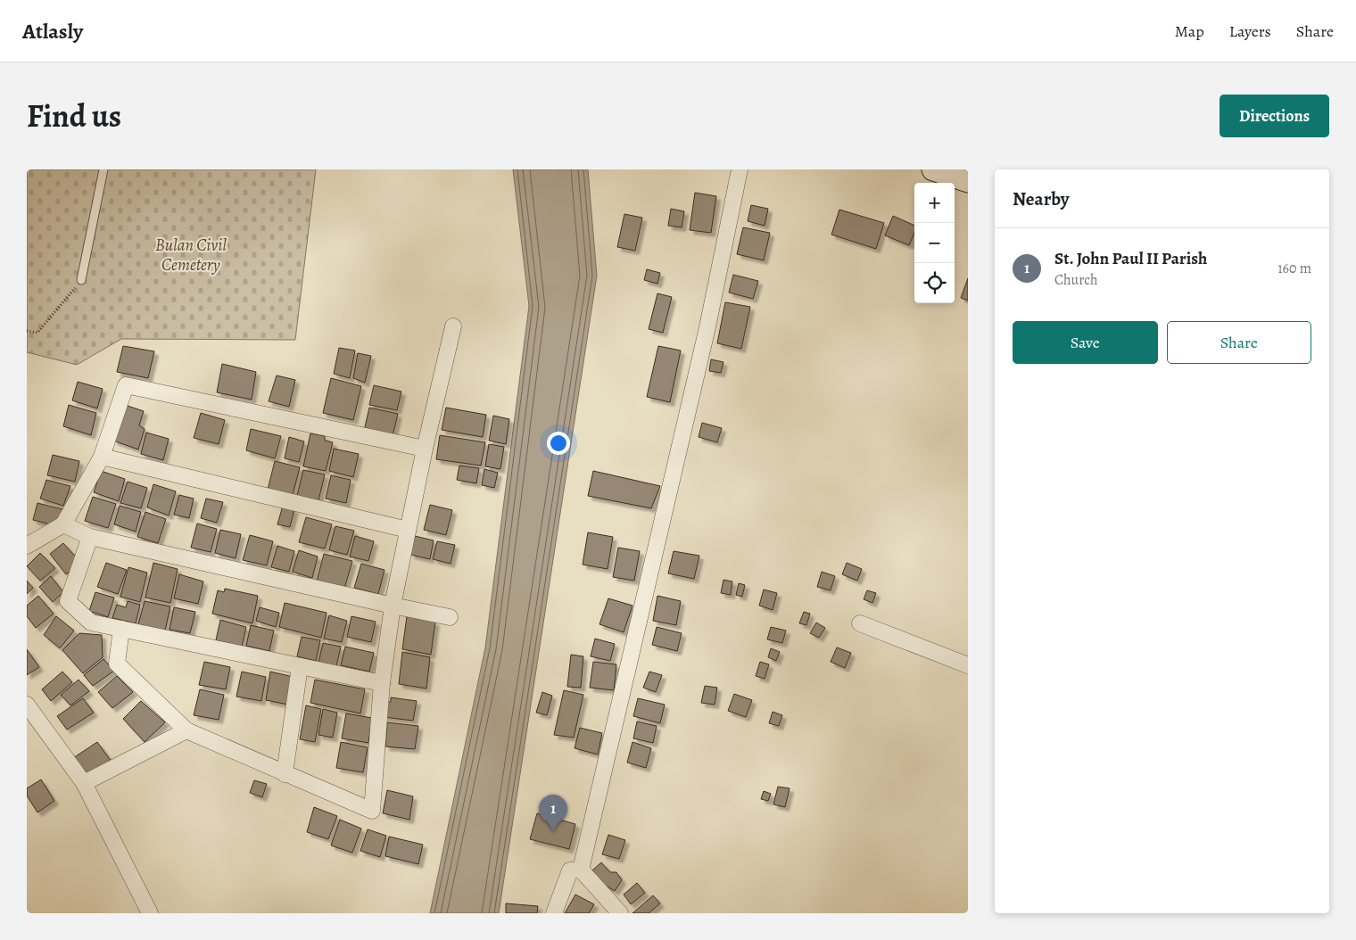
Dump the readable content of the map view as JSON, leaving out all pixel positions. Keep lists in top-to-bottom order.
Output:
{
  "parks": ["Bulan Civil Cemetery"],
  "page": {
    "header": "Atlasly",
    "nav": ["Map", "Layers", "Share"],
    "title": "Find us",
    "buttons": [
      "Directions",
      ["Save", "Share"]
    ],
    "heading": "Nearby",
    "map_buttons": ["+", "−"],
    "list": [
      {
        "mark": "1",
        "name": "St. John Paul II Parish",
        "note": "Church",
        "value": "160 m"
      }
    ],
    "pins": "1"
  }
}
